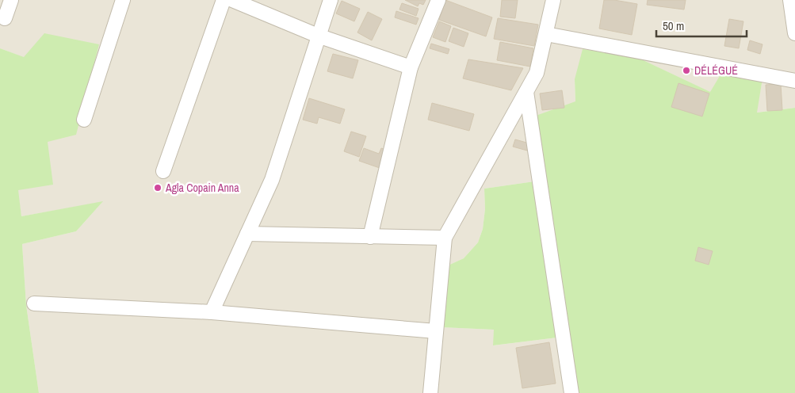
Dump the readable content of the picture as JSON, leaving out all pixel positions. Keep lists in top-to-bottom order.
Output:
{
  "places": ["DÉLÉGUÉ", "Agla Copain Anna"],
  "scale_bar": "50 m"
}
